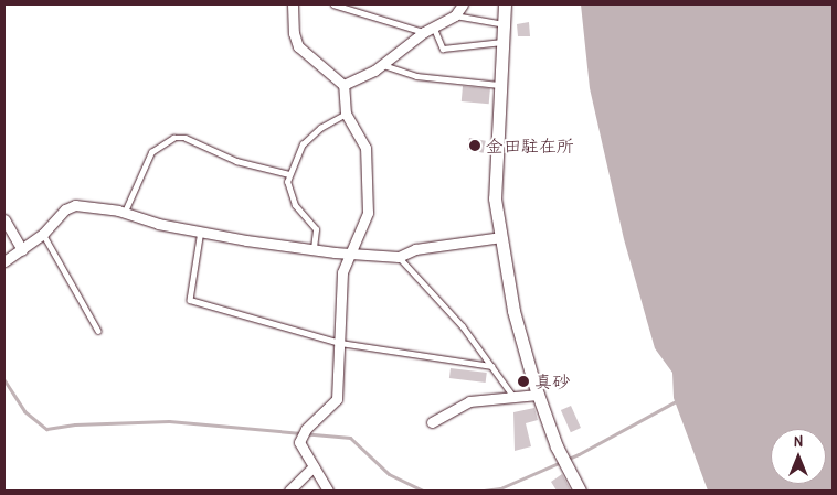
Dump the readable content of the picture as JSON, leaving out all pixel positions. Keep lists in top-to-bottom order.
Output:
{
  "places": ["金田駐在所", "真砂"],
  "north": "top"
}
